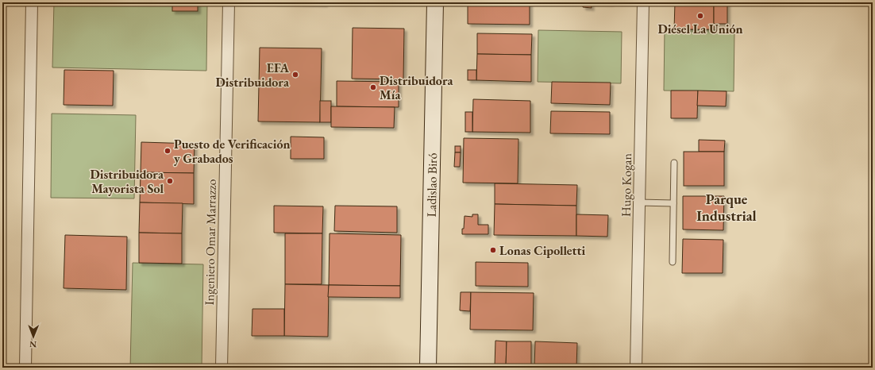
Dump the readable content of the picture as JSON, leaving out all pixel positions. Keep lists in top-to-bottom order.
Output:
{
  "streets": {
    "street": ["Ladislao Biró", "Hugo Kogan", "Ingeniero Omar Marrazzo"]
  },
  "districts": ["Parque Industrial"],
  "places": [
    "Diésel La Unión",
    "EFA Distribuidora",
    "Distribuidora Mía",
    "Puesto de Verificación y Grabados",
    "Distribuidora Mayorista Sol",
    "Lonas Cipolletti"
  ],
  "north": "bottom"
}
